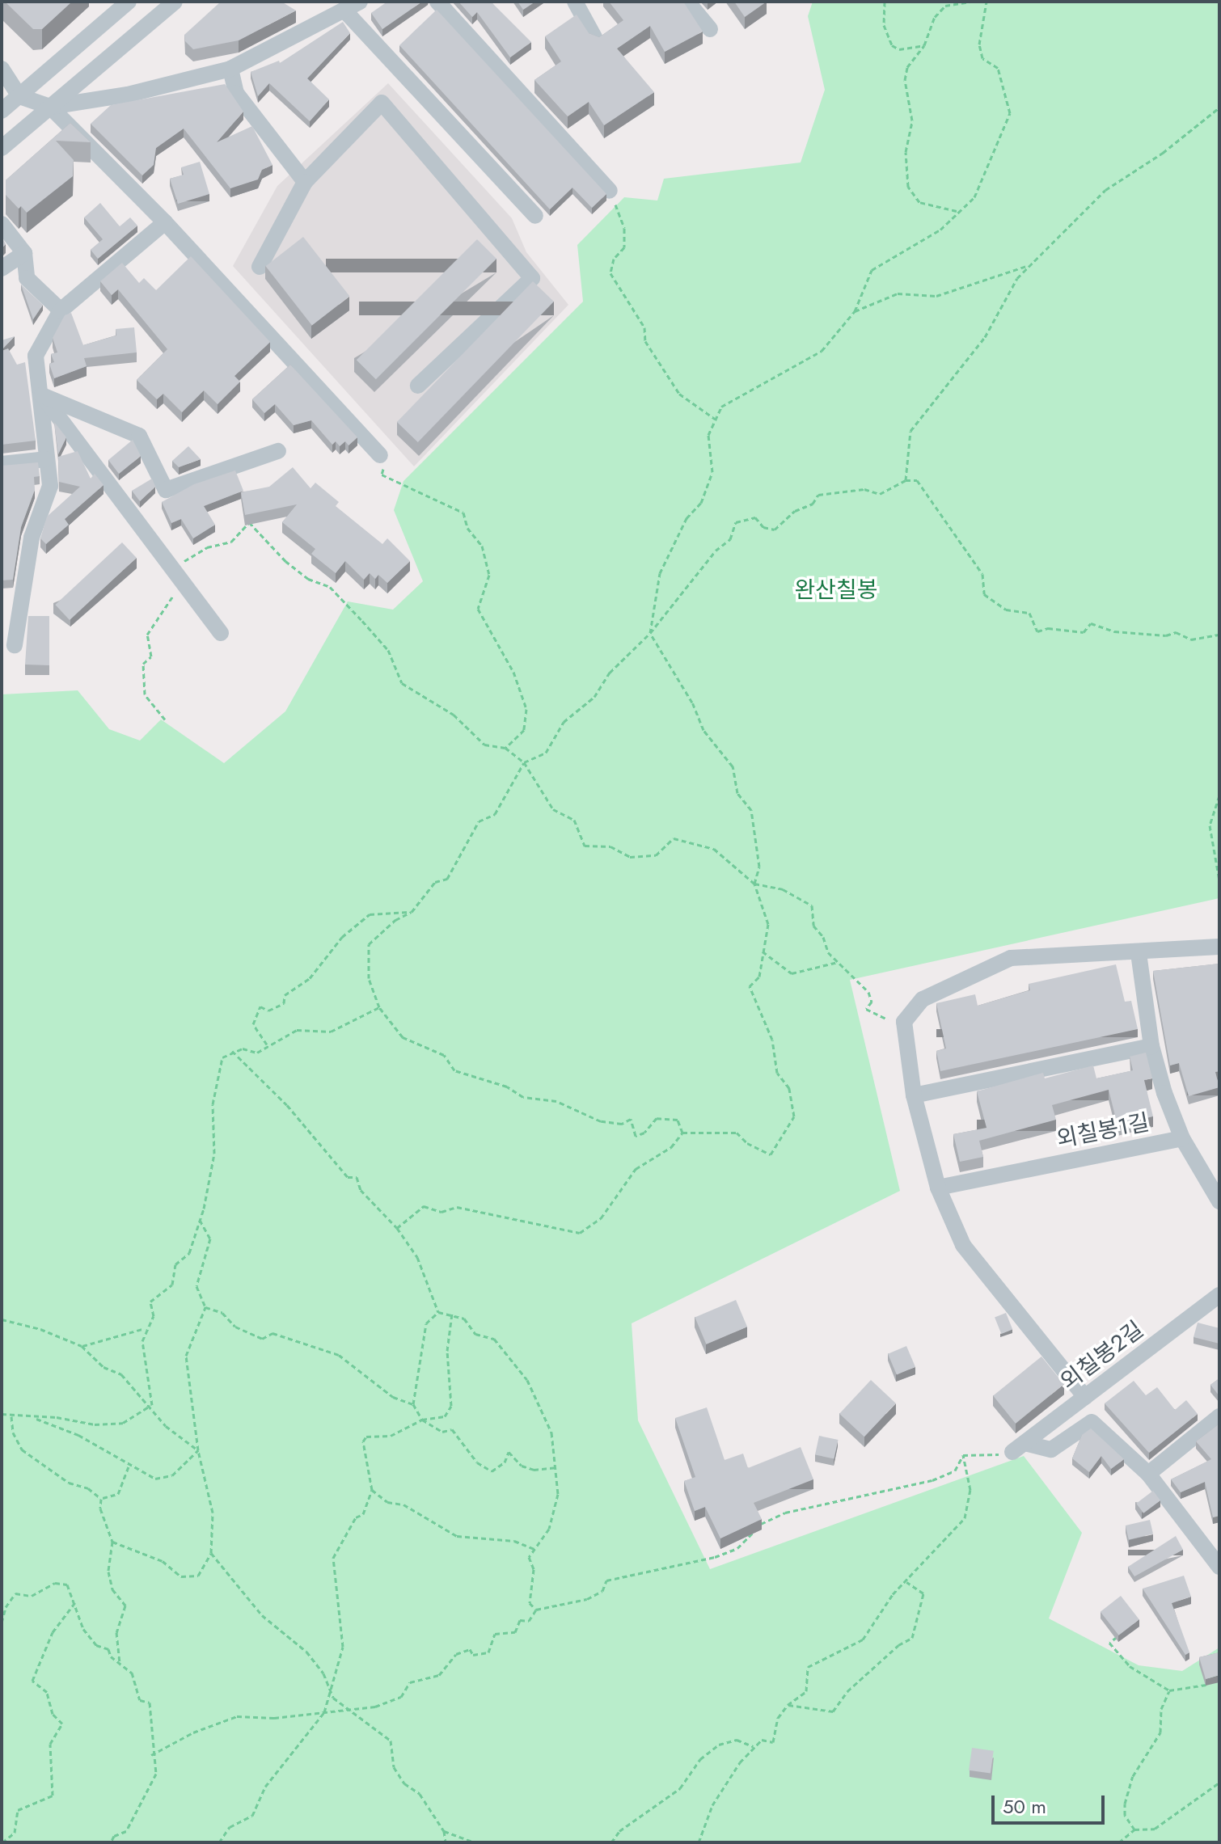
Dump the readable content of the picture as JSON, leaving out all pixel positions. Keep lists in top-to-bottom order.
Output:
{
  "streets": {
    "street": ["외칠봉1길", "외칠봉2길"]
  },
  "parks": ["완산칠봉"],
  "scale_bar": "50 m"
}
